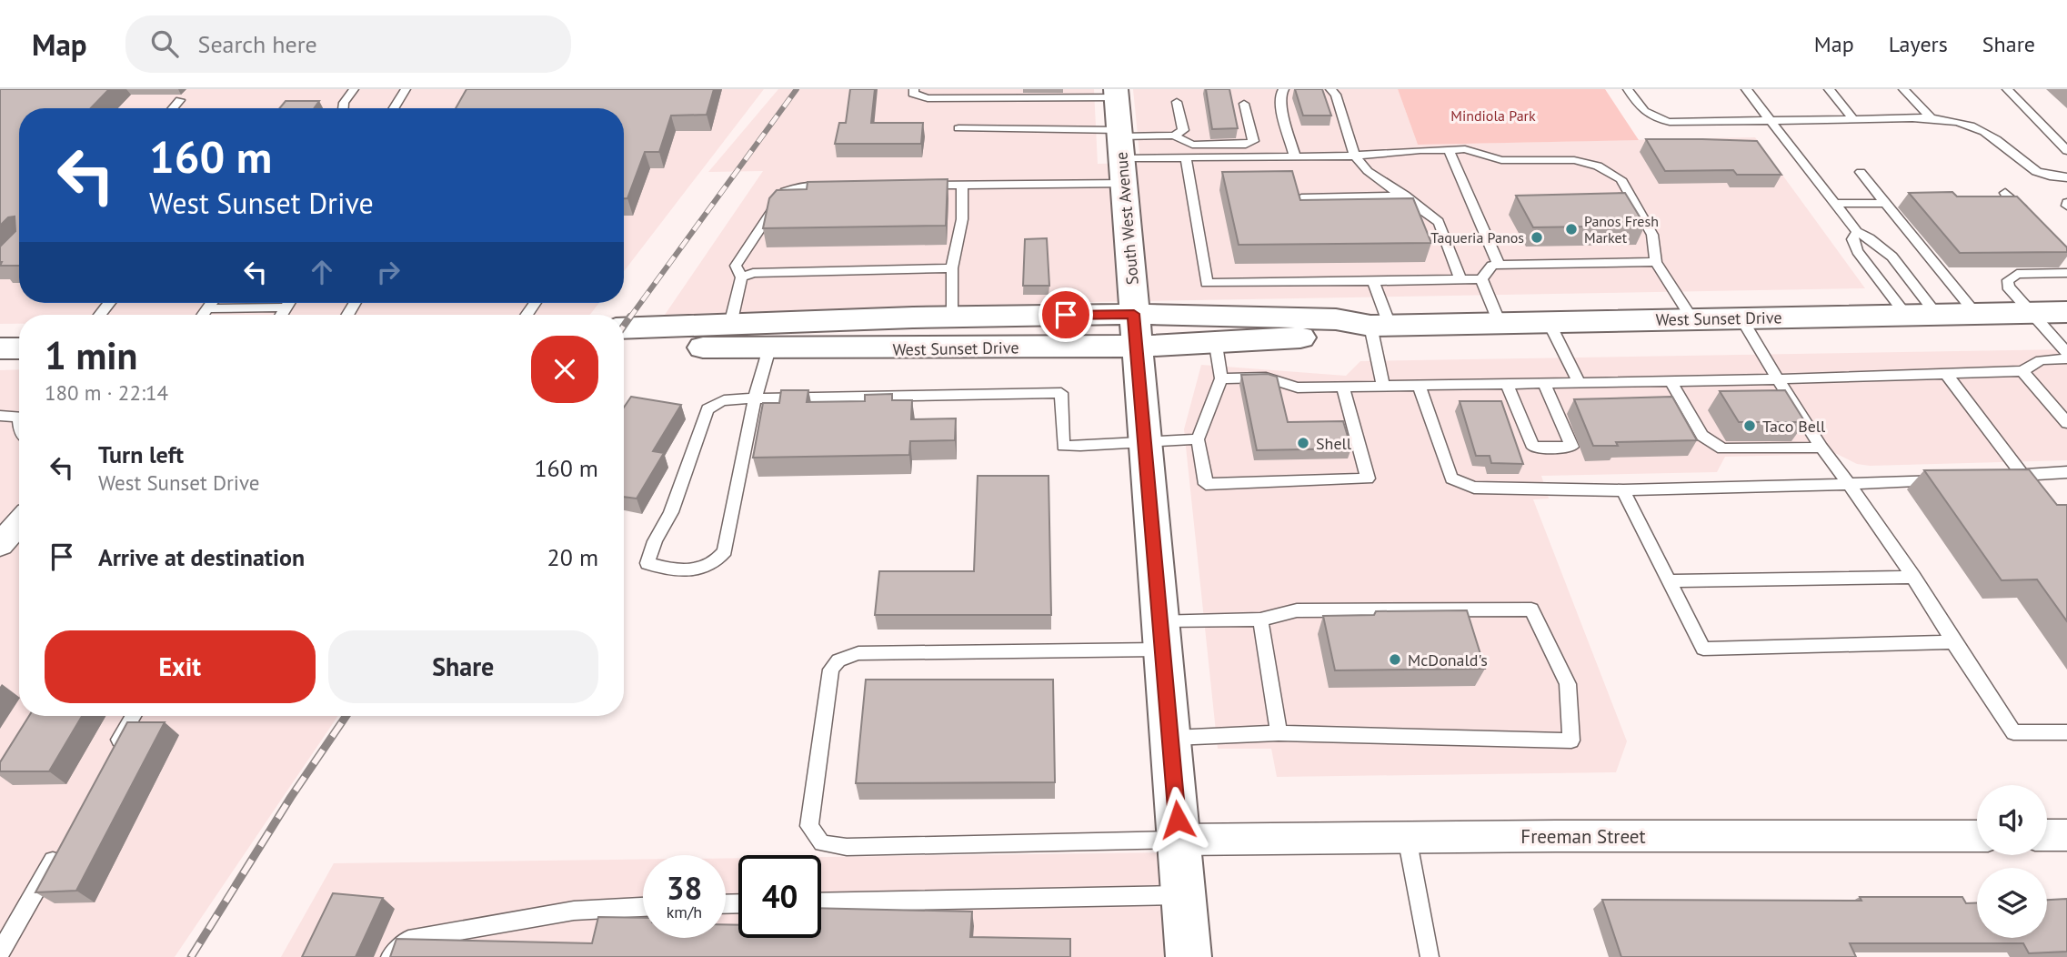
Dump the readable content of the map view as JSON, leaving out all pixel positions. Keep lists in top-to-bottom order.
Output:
{
  "streets": {
    "main road": ["South West Avenue", "West Sunset Drive"],
    "street": ["Freeman Street"]
  },
  "crossings": [
    ["South West Avenue", "West Sunset Drive"],
    ["South West Avenue", "Freeman Street"]
  ],
  "parks": ["Mindiola Park"],
  "places": [
    "Panos Fresh Market",
    "Taqueria Panos",
    "Taco Bell",
    "Shell",
    "McDonald's"
  ],
  "page": {
    "header": "Map",
    "search": "Search here",
    "nav": ["Map", "Layers", "Share"],
    "turn": ["160 m", "West Sunset Drive"],
    "heading": ["1 min", "180 m · 22:14"],
    "list": [
      {
        "name": "Turn left",
        "note": "West Sunset Drive",
        "value": "160 m"
      },
      {
        "name": "Arrive at destination",
        "value": "20 m"
      }
    ],
    "buttons": ["Exit", "Share"],
    "speed": "38 km/h",
    "limit": "40"
  }
}
